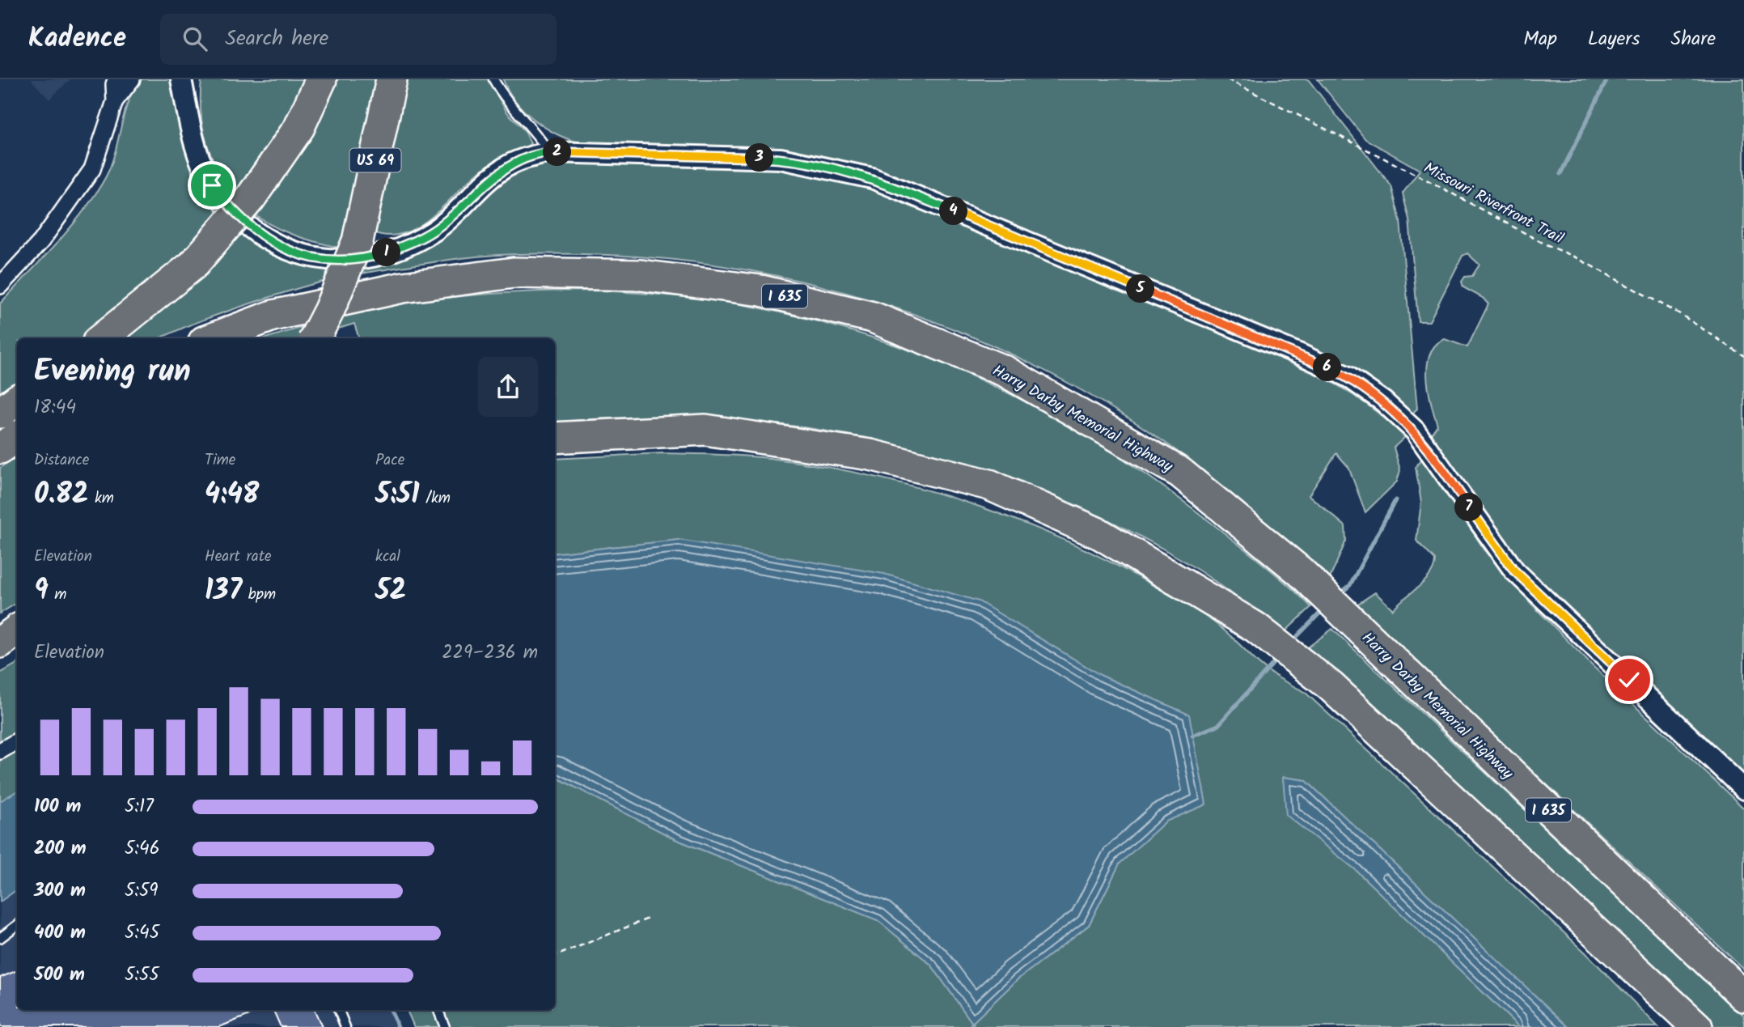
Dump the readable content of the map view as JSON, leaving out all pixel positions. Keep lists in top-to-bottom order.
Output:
{
  "streets": {
    "highway": ["US 69", "I 635", "Harry Darby Memorial Highway"],
    "path": ["Missouri Riverfront Trail"]
  },
  "page": {
    "header": "Kadence",
    "search": "Search here",
    "nav": ["Map", "Layers", "Share"],
    "pins": [
      "2",
      "3",
      "4",
      "1",
      "5",
      "6",
      "7"
    ],
    "heading": ["Evening run", "18:44"],
    "stats": [
      ["Distance", "0.82 km"],
      ["Time", "4:48"],
      ["Pace", "5:51 /km"],
      ["Elevation", "9 m"],
      ["Heart rate", "137 bpm"],
      ["kcal", "52"]
    ],
    "chart": ["Elevation", "229–236 m"],
    "list": [
      {
        "name": "100 m",
        "note": "5:17"
      },
      {
        "name": "200 m",
        "note": "5:46"
      },
      {
        "name": "300 m",
        "note": "5:59"
      },
      {
        "name": "400 m",
        "note": "5:45"
      },
      {
        "name": "500 m",
        "note": "5:55"
      }
    ]
  }
}
